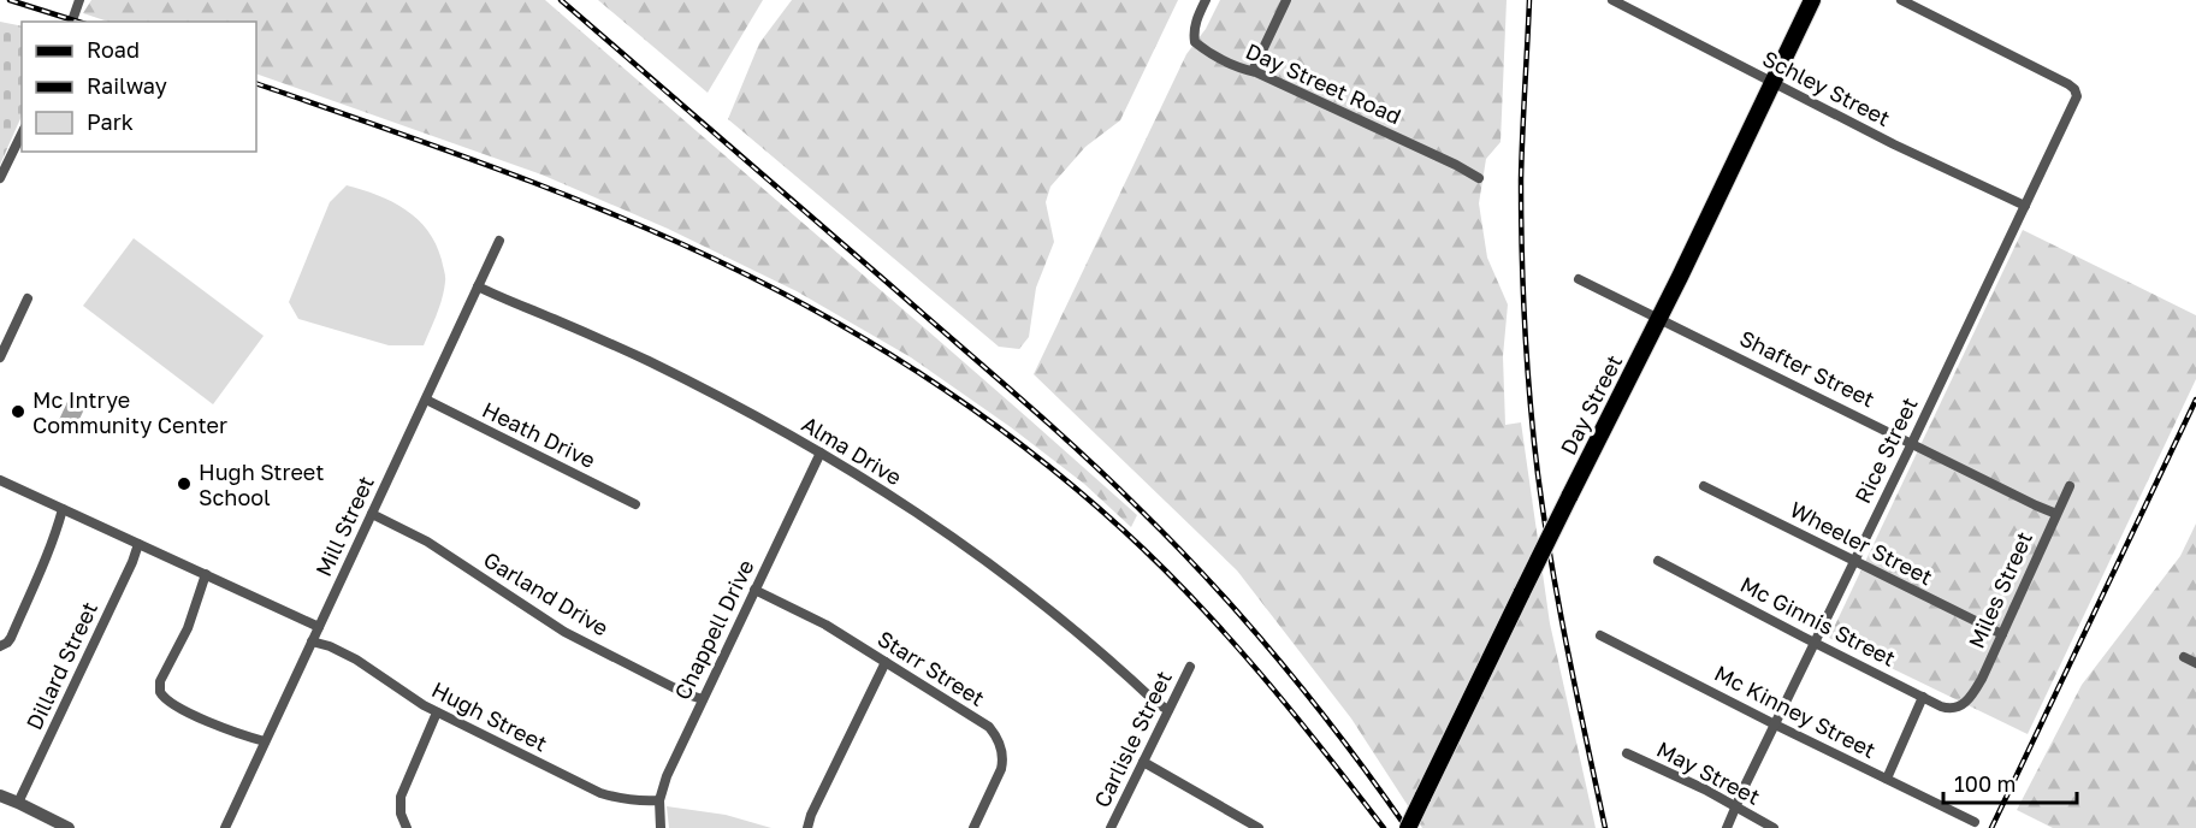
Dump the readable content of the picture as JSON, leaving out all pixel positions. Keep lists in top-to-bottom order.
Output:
{
  "streets": {
    "main road": ["Day Street"],
    "street": [
      "Day Street Road",
      "Schley Street",
      "Shafter Street",
      "Heath Drive",
      "Alma Drive",
      "Rice Street",
      "Mill Street",
      "Wheeler Street",
      "Miles Street",
      "Garland Drive",
      "Mc Ginnis Street",
      "Chappell Drive",
      "Dillard Street",
      "Starr Street",
      "Mc Kinney Street",
      "Hugh Street",
      "Carlisle Street",
      "May Street"
    ]
  },
  "crossings": [
    ["Schley Street", "Day Street"],
    ["Schley Street", "Rice Street"],
    ["Shafter Street", "Day Street"],
    ["Shafter Street", "Rice Street"],
    ["Shafter Street", "Miles Street"],
    ["Heath Drive", "Mill Street"],
    ["Alma Drive", "Mill Street"],
    ["Alma Drive", "Chappell Drive"],
    ["Alma Drive", "Carlisle Street"],
    ["Rice Street", "Wheeler Street"],
    ["Rice Street", "Mc Ginnis Street"],
    ["Rice Street", "Mc Kinney Street"],
    ["Rice Street", "May Street"],
    ["Mill Street", "Garland Drive"],
    ["Mill Street", "Hugh Street"],
    ["Wheeler Street", "Miles Street"],
    ["Miles Street", "Mc Ginnis Street"],
    ["Garland Drive", "Chappell Drive"],
    ["Chappell Drive", "Starr Street"],
    ["Chappell Drive", "Hugh Street"]
  ],
  "places": ["Mc Intrye Community Center", "Hugh Street School"],
  "legend": ["Road", "Railway", "Park"],
  "scale_bar": "100 m"
}
